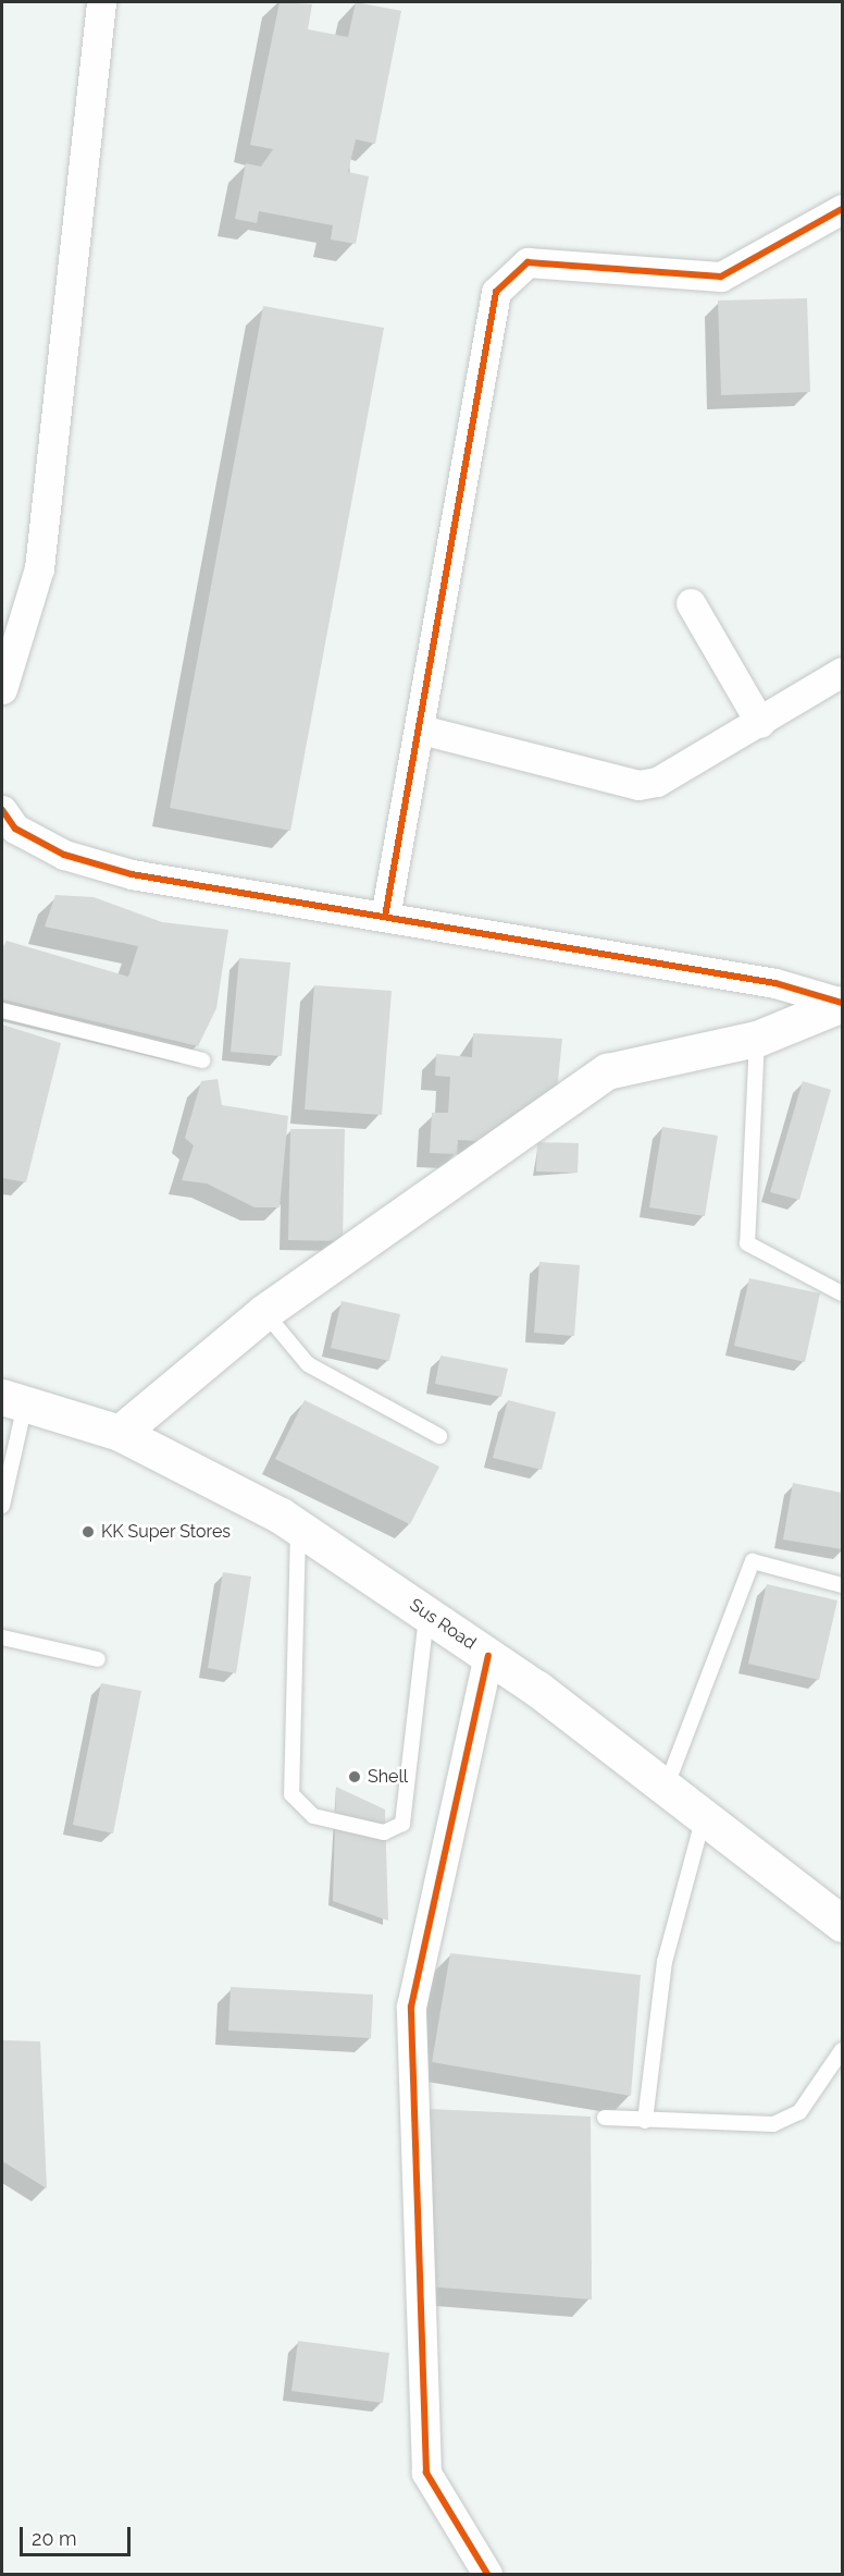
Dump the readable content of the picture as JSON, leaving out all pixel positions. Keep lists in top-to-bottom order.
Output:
{
  "streets": {
    "main road": ["Sus Road"]
  },
  "places": ["KK Super Stores", "Shell"],
  "scale_bar": "20 m"
}
